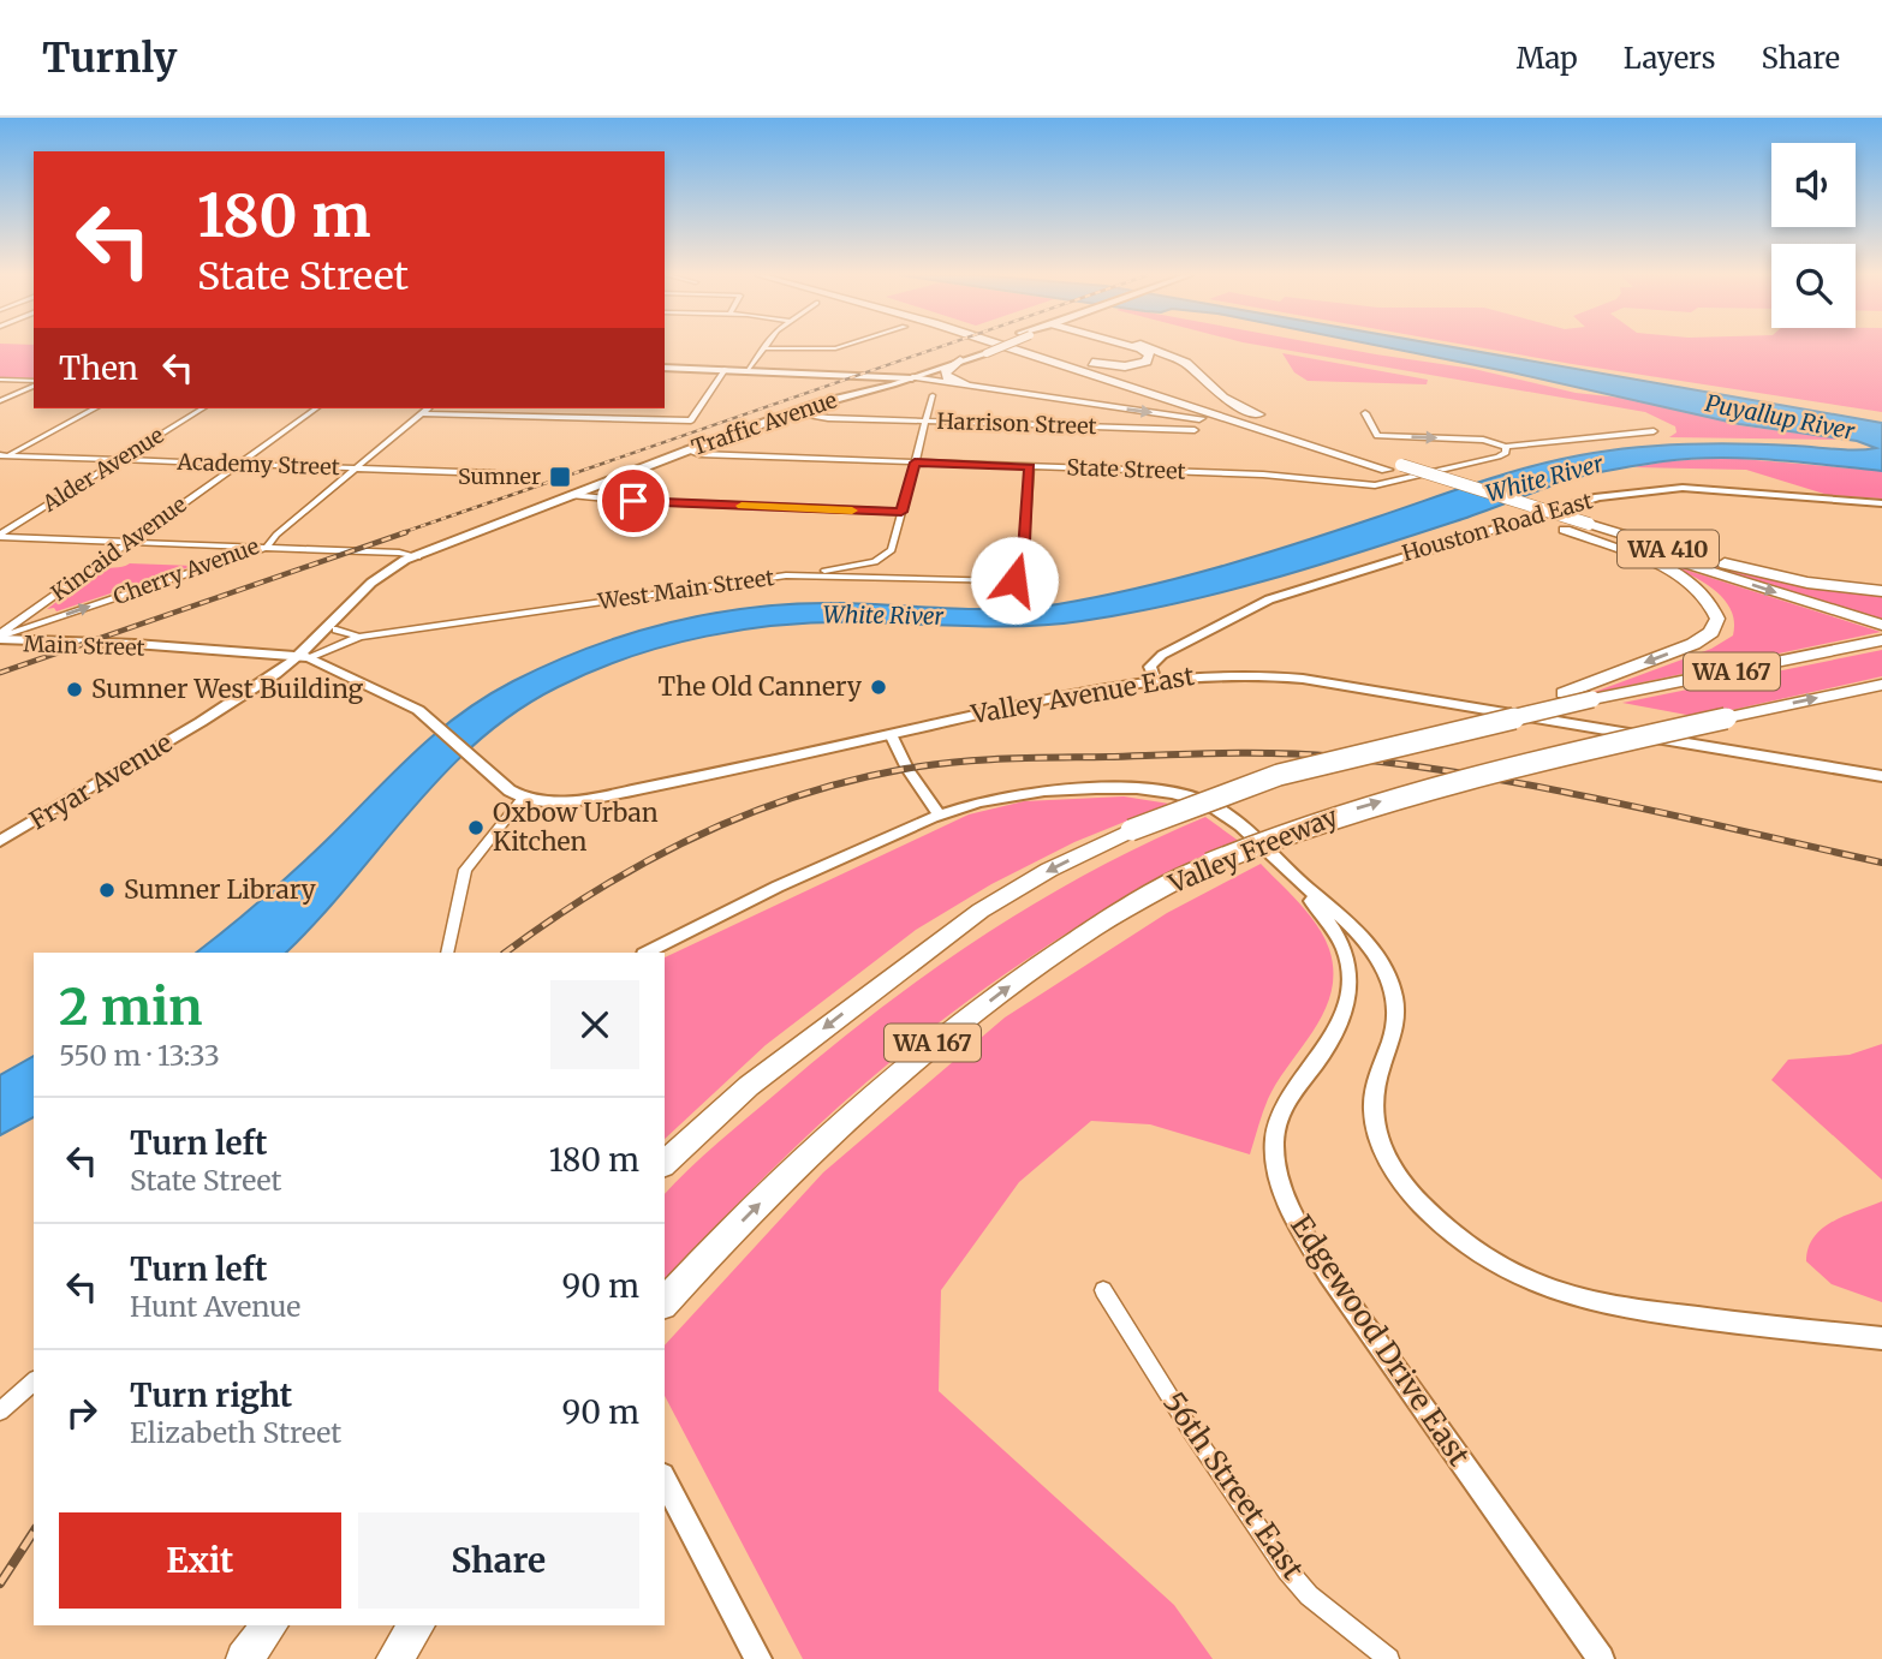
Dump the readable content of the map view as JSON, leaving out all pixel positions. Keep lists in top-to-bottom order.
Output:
{
  "streets": {
    "highway": ["WA 410", "WA 167", "Valley Freeway"],
    "main road": ["Traffic Avenue", "Main Street", "Valley Avenue East"],
    "street": [
      "Harrison Street",
      "Academy Street",
      "Alder Avenue",
      "State Street",
      "Houston Road East",
      "Kincaid Avenue",
      "Cherry Avenue",
      "West Main Street",
      "Fryar Avenue",
      "Edgewood Drive East",
      "56th Street East"
    ]
  },
  "crossings": [
    ["Traffic Avenue", "Harrison Street"],
    ["Traffic Avenue", "State Street"],
    ["Traffic Avenue", "WA 410"],
    ["Traffic Avenue", "West Main Street"],
    ["Traffic Avenue", "Main Street"],
    ["Traffic Avenue", "Valley Avenue East"],
    ["Traffic Avenue", "Fryar Avenue"],
    ["Academy Street", "Alder Avenue"],
    ["Academy Street", "Kincaid Avenue"],
    ["Academy Street", "Cherry Avenue"],
    ["State Street", "West Main Street"],
    ["Houston Road East", "Valley Avenue East"],
    ["Kincaid Avenue", "Cherry Avenue"],
    ["Kincaid Avenue", "Main Street"],
    ["Cherry Avenue", "Main Street"],
    ["West Main Street", "Main Street"],
    ["West Main Street", "Valley Avenue East"],
    ["West Main Street", "Fryar Avenue"],
    ["Main Street", "Valley Avenue East"],
    ["Main Street", "Fryar Avenue"],
    ["Valley Avenue East", "Fryar Avenue"]
  ],
  "water": ["Puyallup River", "White River"],
  "places": {
    "transit": ["Sumner"],
    "other": [
      "The Old Cannery",
      "Sumner West Building",
      "Oxbow Urban Kitchen",
      "Sumner Library"
    ]
  },
  "page": {
    "header": "Turnly",
    "nav": ["Map", "Layers", "Share"],
    "turn": ["180 m", "State Street"],
    "then": "Then",
    "heading": ["2 min", "550 m · 13:33"],
    "list": [
      {
        "name": "Turn left",
        "note": "State Street",
        "value": "180 m"
      },
      {
        "name": "Turn left",
        "note": "Hunt Avenue",
        "value": "90 m"
      },
      {
        "name": "Turn right",
        "note": "Elizabeth Street",
        "value": "90 m"
      }
    ],
    "buttons": ["Exit", "Share"]
  }
}
